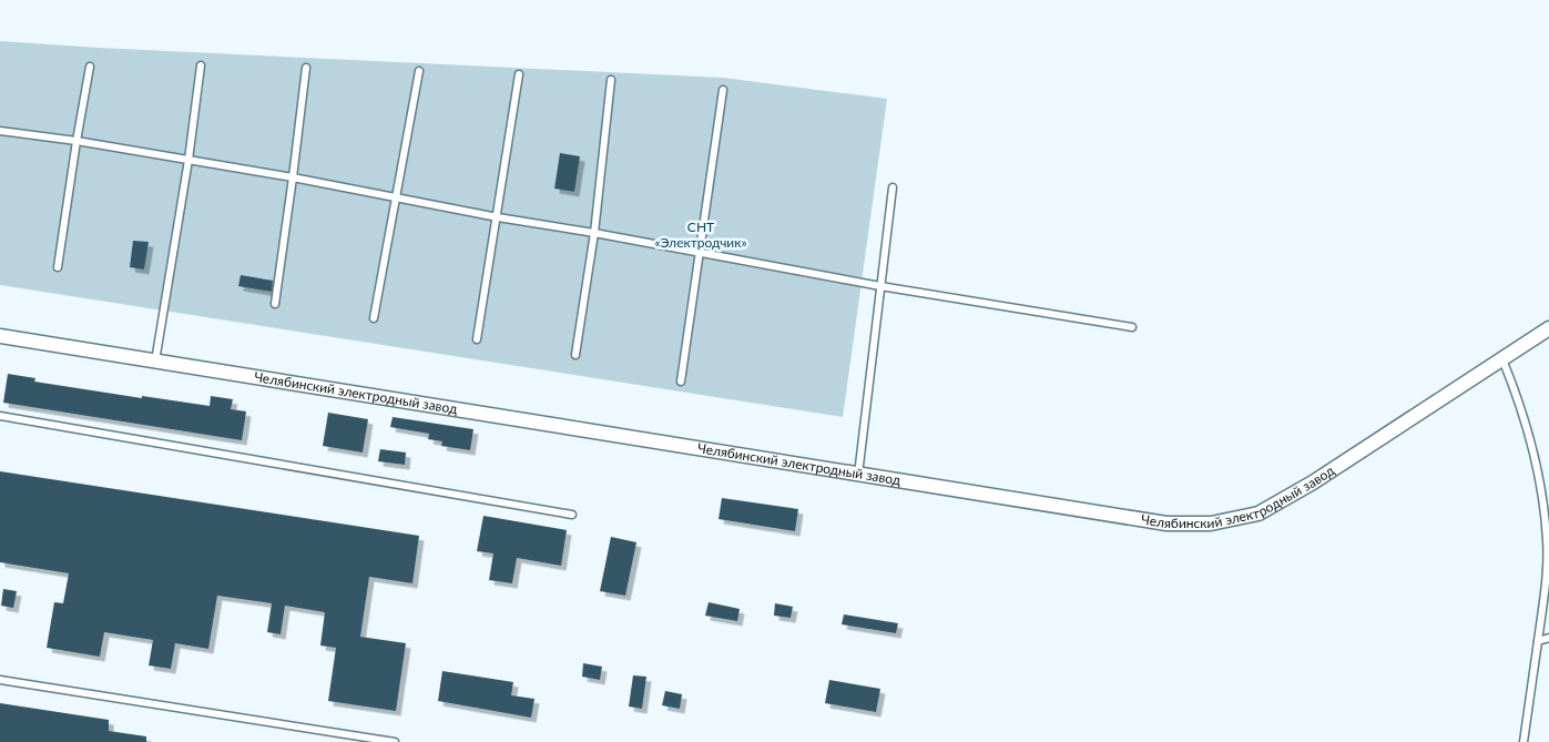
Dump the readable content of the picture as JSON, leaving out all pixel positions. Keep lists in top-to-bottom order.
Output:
{
  "streets": {
    "street": ["Челябинский электродный завод"]
  },
  "parks": ["СНТ «Электродчик»"]
}
